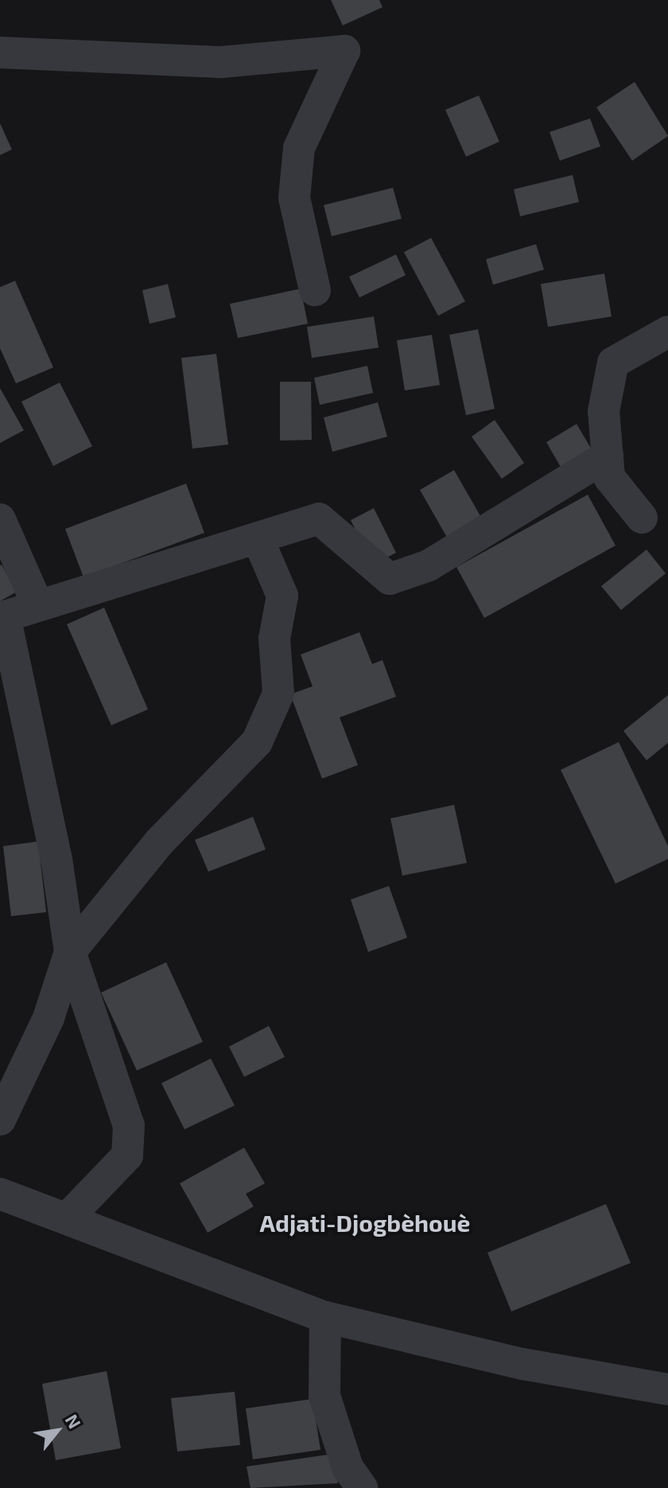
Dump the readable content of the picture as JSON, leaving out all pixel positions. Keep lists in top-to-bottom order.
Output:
{
  "districts": ["Adjati-Djogbèhouè"],
  "north": "top right"
}
